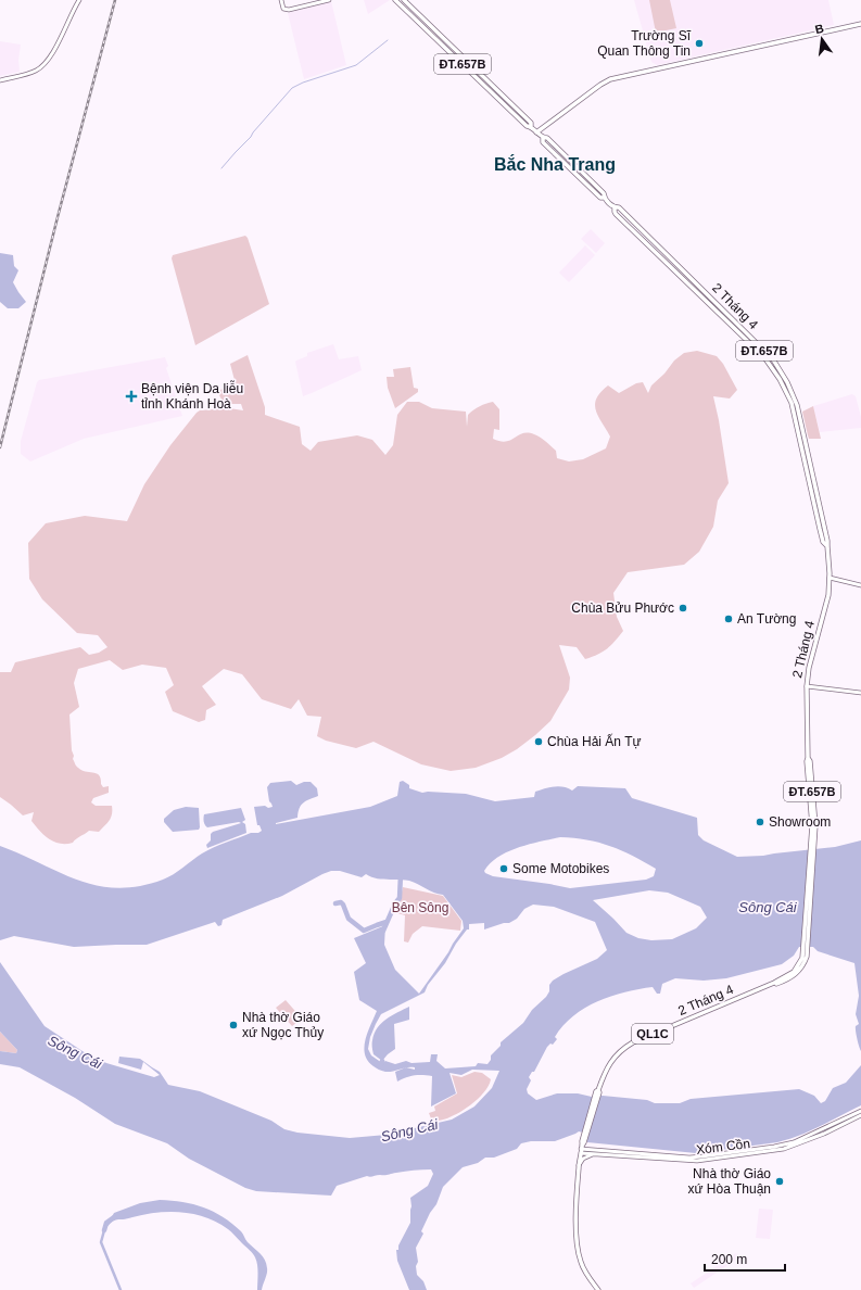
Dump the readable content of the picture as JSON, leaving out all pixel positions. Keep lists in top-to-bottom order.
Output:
{
  "streets": {
    "main road": ["ĐT.657B", "2 Tháng 4", "QL1C"],
    "street": ["Xóm Cồn"]
  },
  "crossings": [
    ["2 Tháng 4", "Xóm Cồn"]
  ],
  "districts": ["Bắc Nha Trang"],
  "water": ["Sông Cái"],
  "parks": ["Bên Sông"],
  "places": {
    "other": [
      "Trường Sĩ Quan Thông Tin",
      "Chùa Bửu Phước",
      "An Tường",
      "Chùa Hải Ấn Tự",
      "Showroom",
      "Some Motobikes",
      "Nhà thờ Giáo xứ Ngọc Thủy",
      "Nhà thờ Giáo xứ Hòa Thuận"
    ],
    "health": ["Bệnh viện Da liễu tỉnh Khánh Hoà"]
  },
  "scale_bar": "200 m",
  "north": "top"
}
